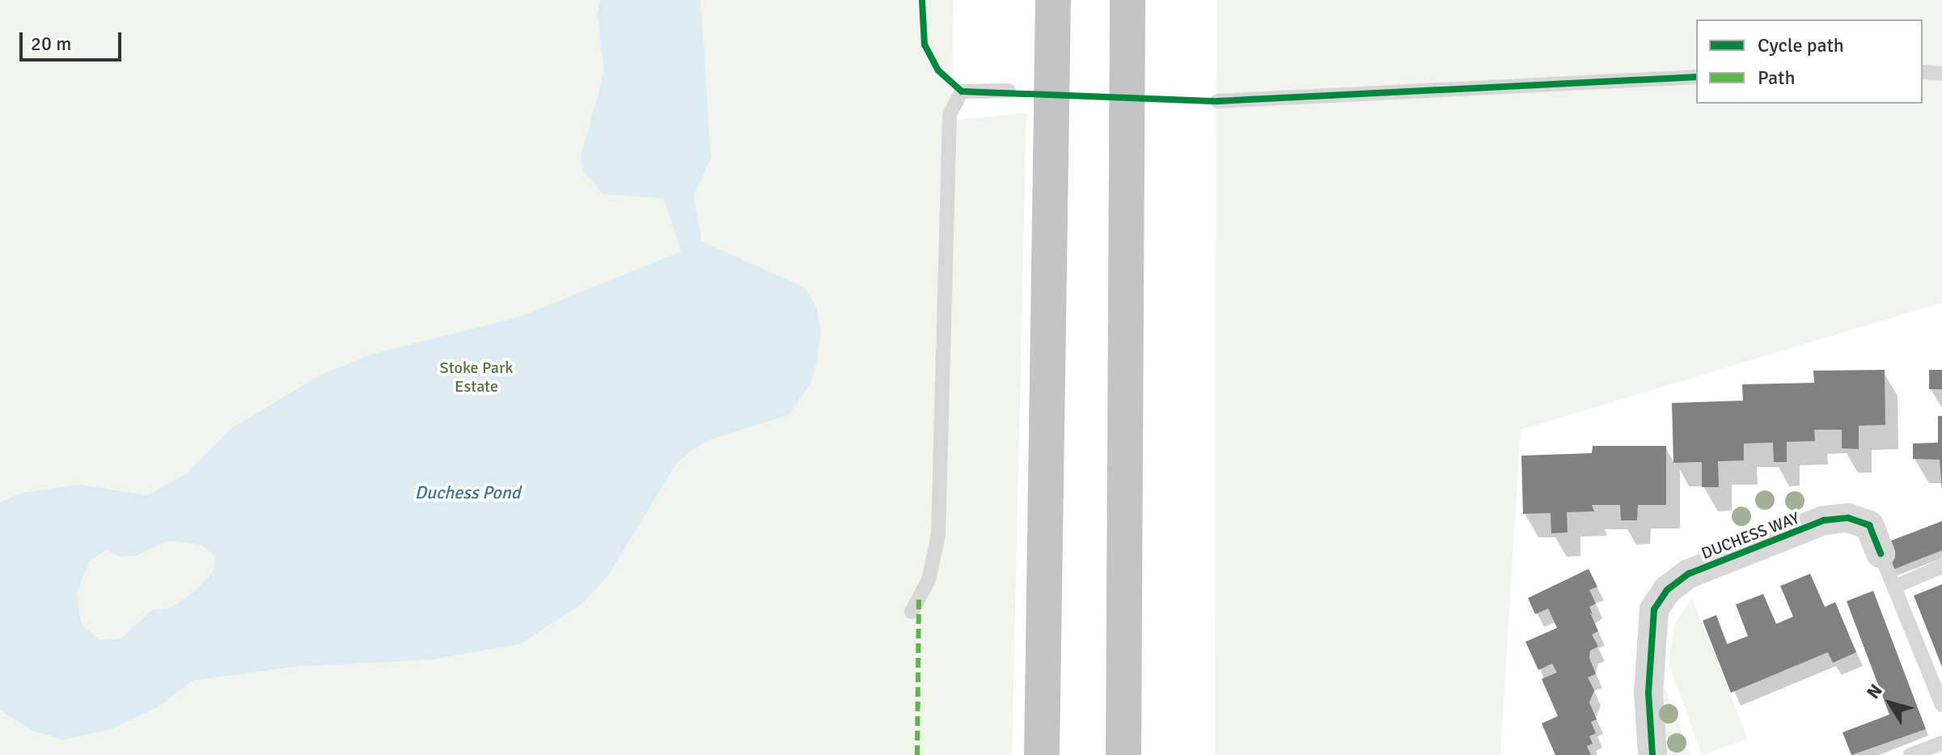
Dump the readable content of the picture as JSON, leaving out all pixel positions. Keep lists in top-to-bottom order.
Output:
{
  "streets": {
    "street": ["DUCHESS WAY"]
  },
  "water": ["Duchess Pond"],
  "parks": ["Stoke Park Estate"],
  "legend": ["Cycle path", "Path"],
  "scale_bar": "20 m",
  "north": "top left"
}
